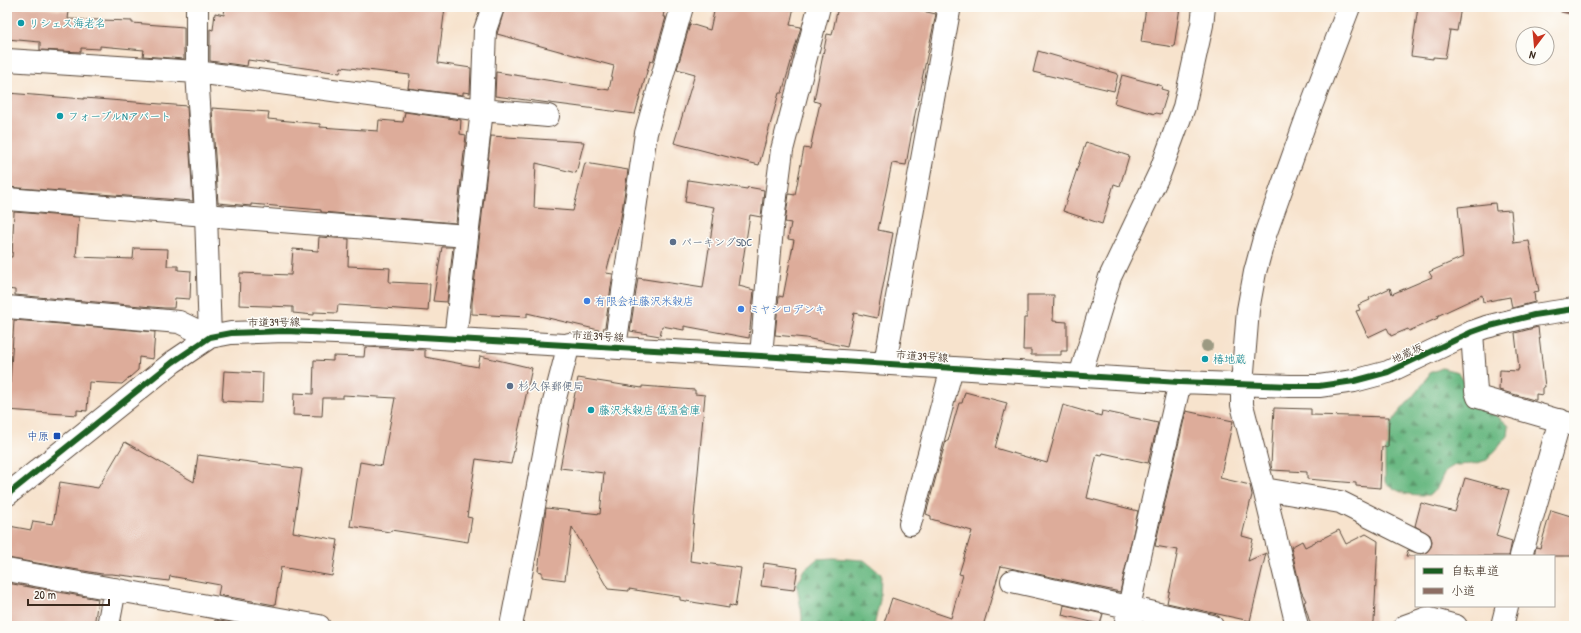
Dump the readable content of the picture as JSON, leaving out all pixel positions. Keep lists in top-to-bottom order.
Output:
{
  "streets": {
    "street": ["市道39号線", "地蔵坂"]
  },
  "crossings": [
    ["市道39号線", "地蔵坂"]
  ],
  "places": {
    "other": [
      "リシェス海老名",
      "フォーブルNアパート",
      "パーキングSDC",
      "有限会社藤沢米穀店",
      "ミヤシロデンキ",
      "椿地蔵",
      "杉久保郵便局",
      "藤沢米穀店 低温倉庫"
    ],
    "transit": ["中原"]
  },
  "legend": ["自転車道", "小道"],
  "scale_bar": "20 m",
  "north": "bottom"
}
